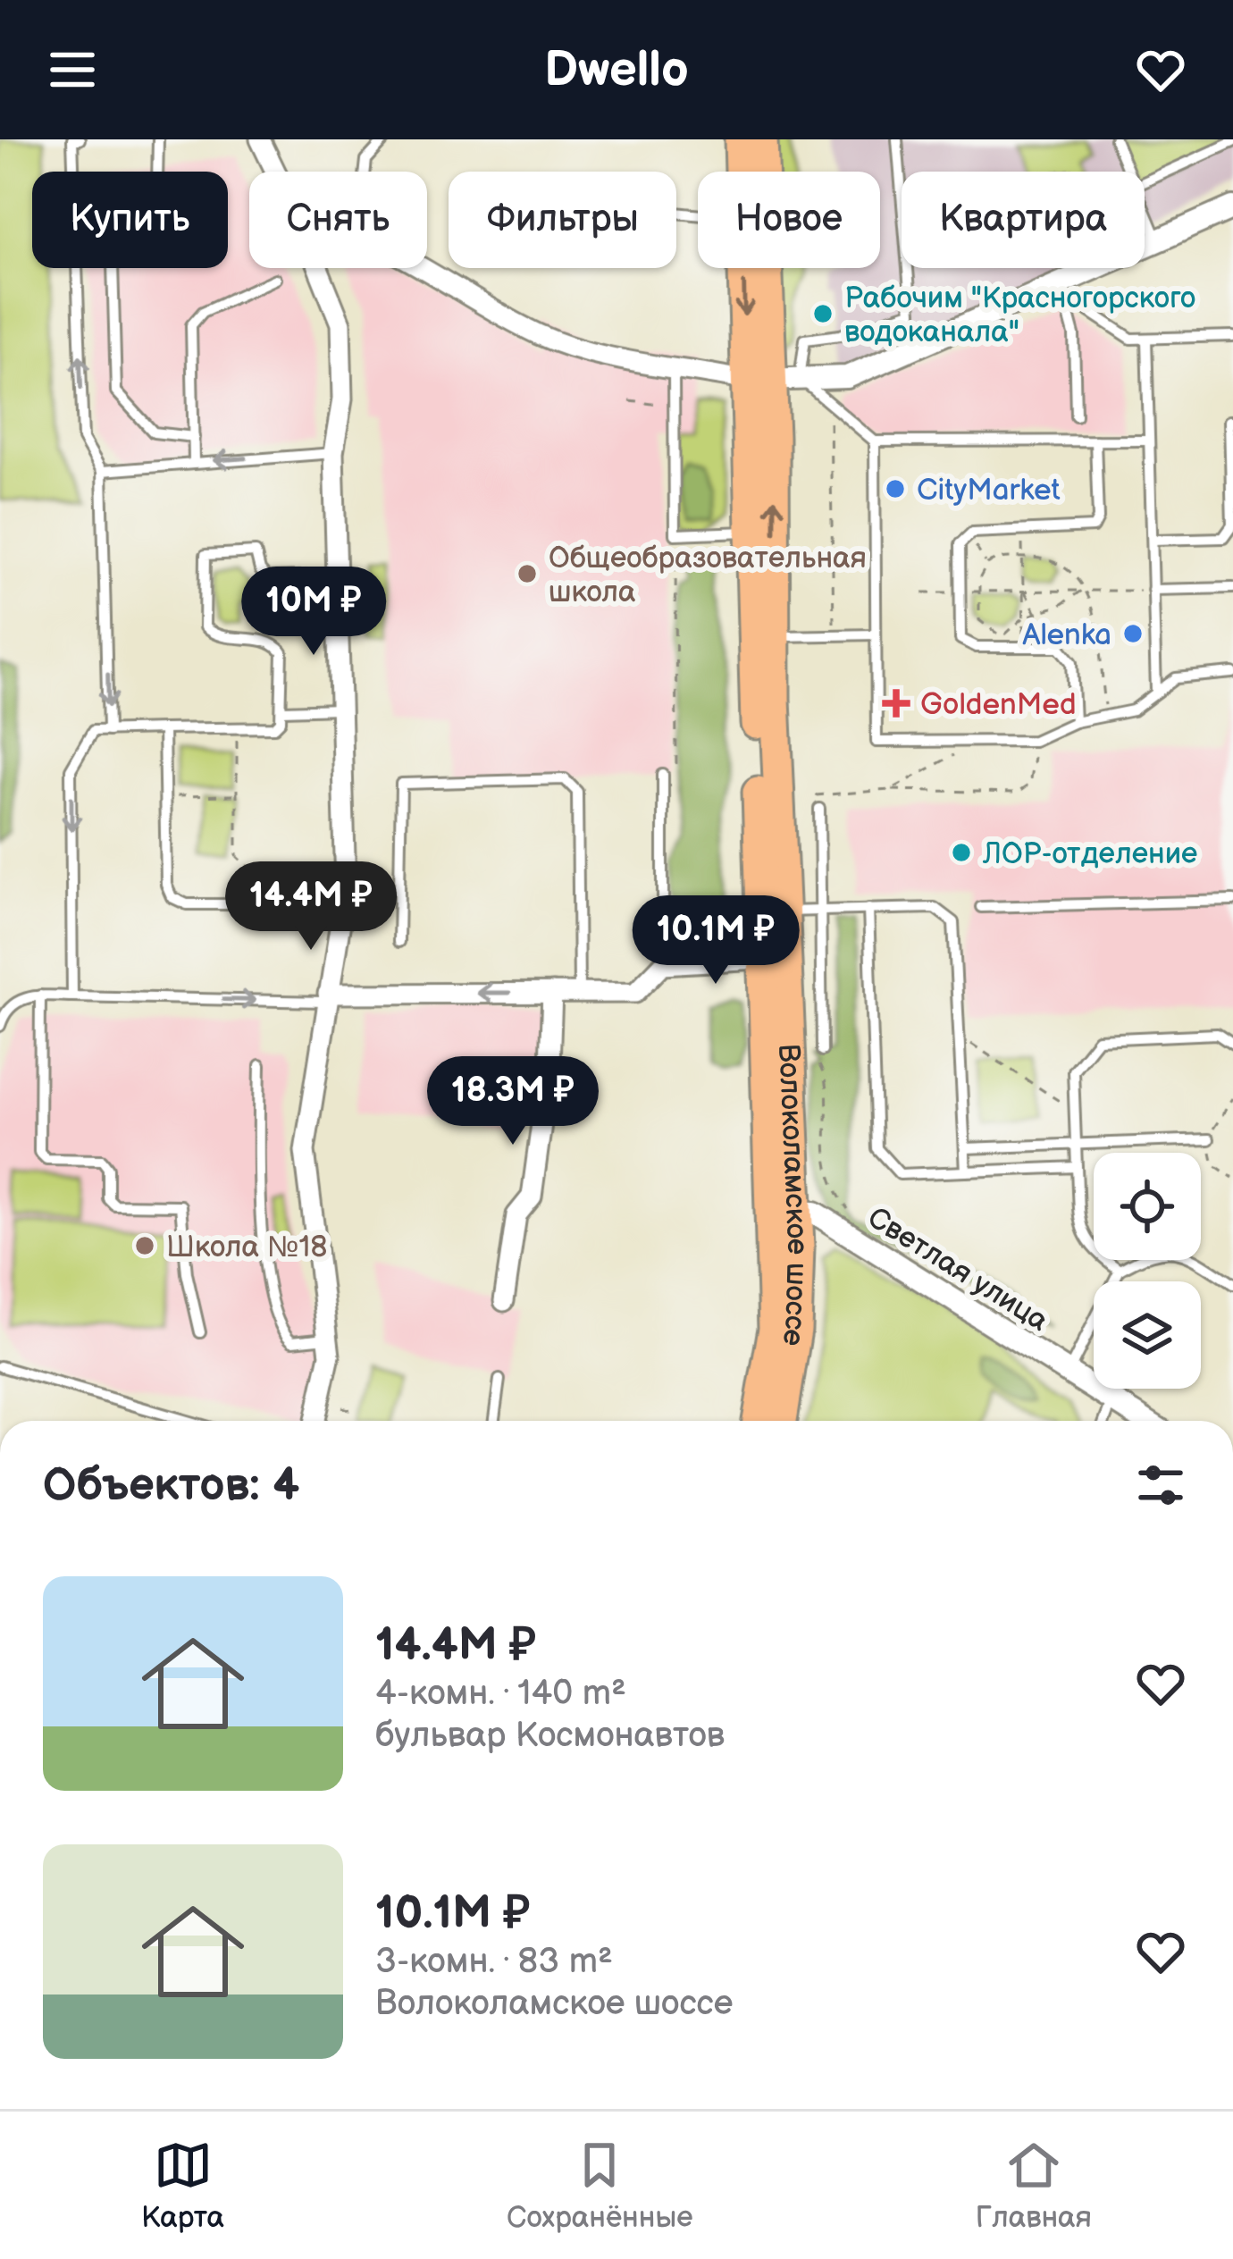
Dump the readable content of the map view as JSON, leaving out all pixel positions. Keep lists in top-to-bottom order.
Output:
{
  "streets": {
    "main road": ["Волоколамское шоссе"],
    "street": ["Светлая улица"]
  },
  "crossings": [
    ["Волоколамское шоссе", "Светлая улица"]
  ],
  "places": {
    "other": [
      "Рабочим \"Красногорского водоканала\"",
      "CityMarket",
      "Общеобразовательная школа",
      "Alenka",
      "ЛОР-отделение",
      "Школа №18"
    ],
    "health": ["GoldenMed"]
  },
  "page": {
    "header": "Dwello",
    "chip": [
      "Купить",
      "Снять",
      "Фильтры",
      "Новое",
      "Квартира"
    ],
    "price": [
      "10M ₽",
      "14.4M ₽",
      "10.1M ₽",
      "18.3M ₽"
    ],
    "heading": "Объектов: 4",
    "list": [
      {
        "name": "14.4M ₽",
        "note": "4-комн. · 140 m² · бульвар Космонавтов"
      },
      {
        "name": "10.1M ₽",
        "note": "3-комн. · 83 m² · Волоколамское шоссе"
      }
    ],
    "tabs": ["Карта", "Сохранённые", "Главная"]
  }
}
